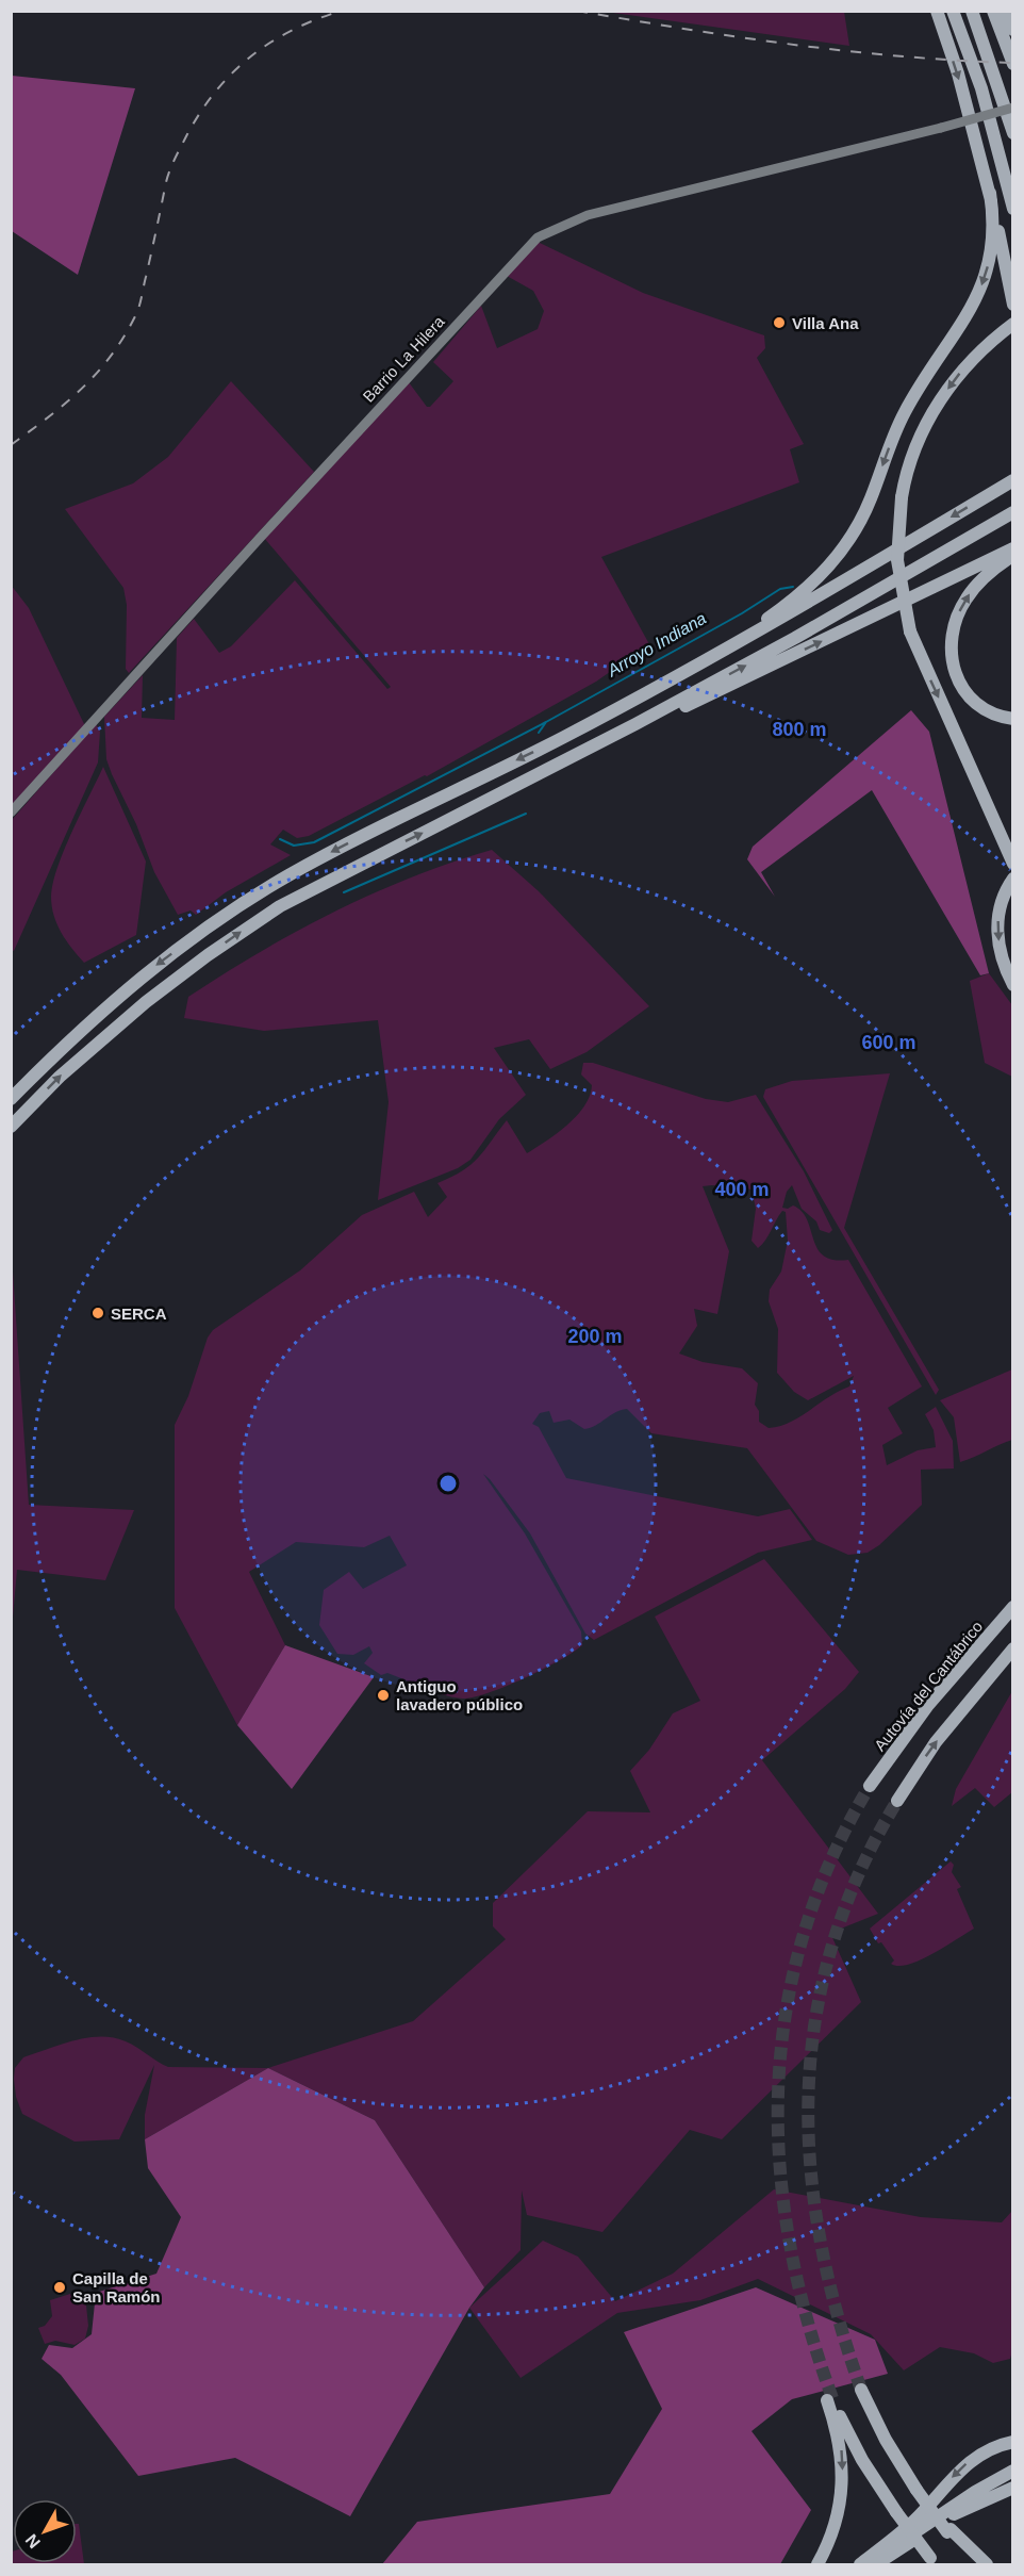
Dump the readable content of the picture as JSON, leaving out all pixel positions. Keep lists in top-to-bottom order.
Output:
{
  "streets": {
    "highway": ["Autovía del Cantábrico"],
    "street": ["Barrio La Hilera"]
  },
  "water": ["Arroyo Indiana"],
  "places": [
    "Villa Ana",
    "SERCA",
    "Antiguo lavadero público",
    "Capilla de San Ramón"
  ],
  "north": "bottom left",
  "rings": [
    "800 m",
    "600 m",
    "400 m",
    "200 m"
  ]
}
